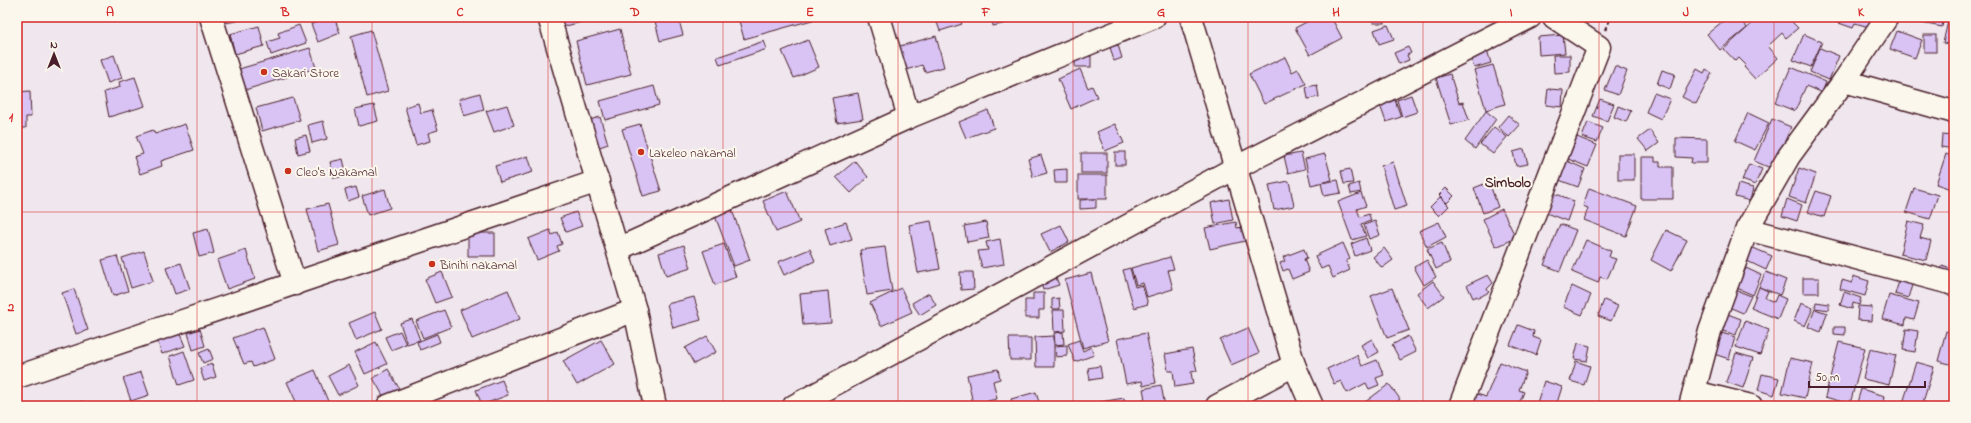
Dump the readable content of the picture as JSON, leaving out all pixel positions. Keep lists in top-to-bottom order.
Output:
{
  "districts": ["Simbolo"],
  "places": [
    "Sakari Store",
    "Lakeleo nakamal",
    "Cleo's Nakamal",
    "Binihi nakamal"
  ],
  "scale_bar": "50 m",
  "north": "top",
  "grid": {
    "columns": [
      "A",
      "B",
      "C",
      "D",
      "E",
      "F",
      "G",
      "H",
      "I",
      "J",
      "K"
    ],
    "rows": ["1", "2"]
  }
}
